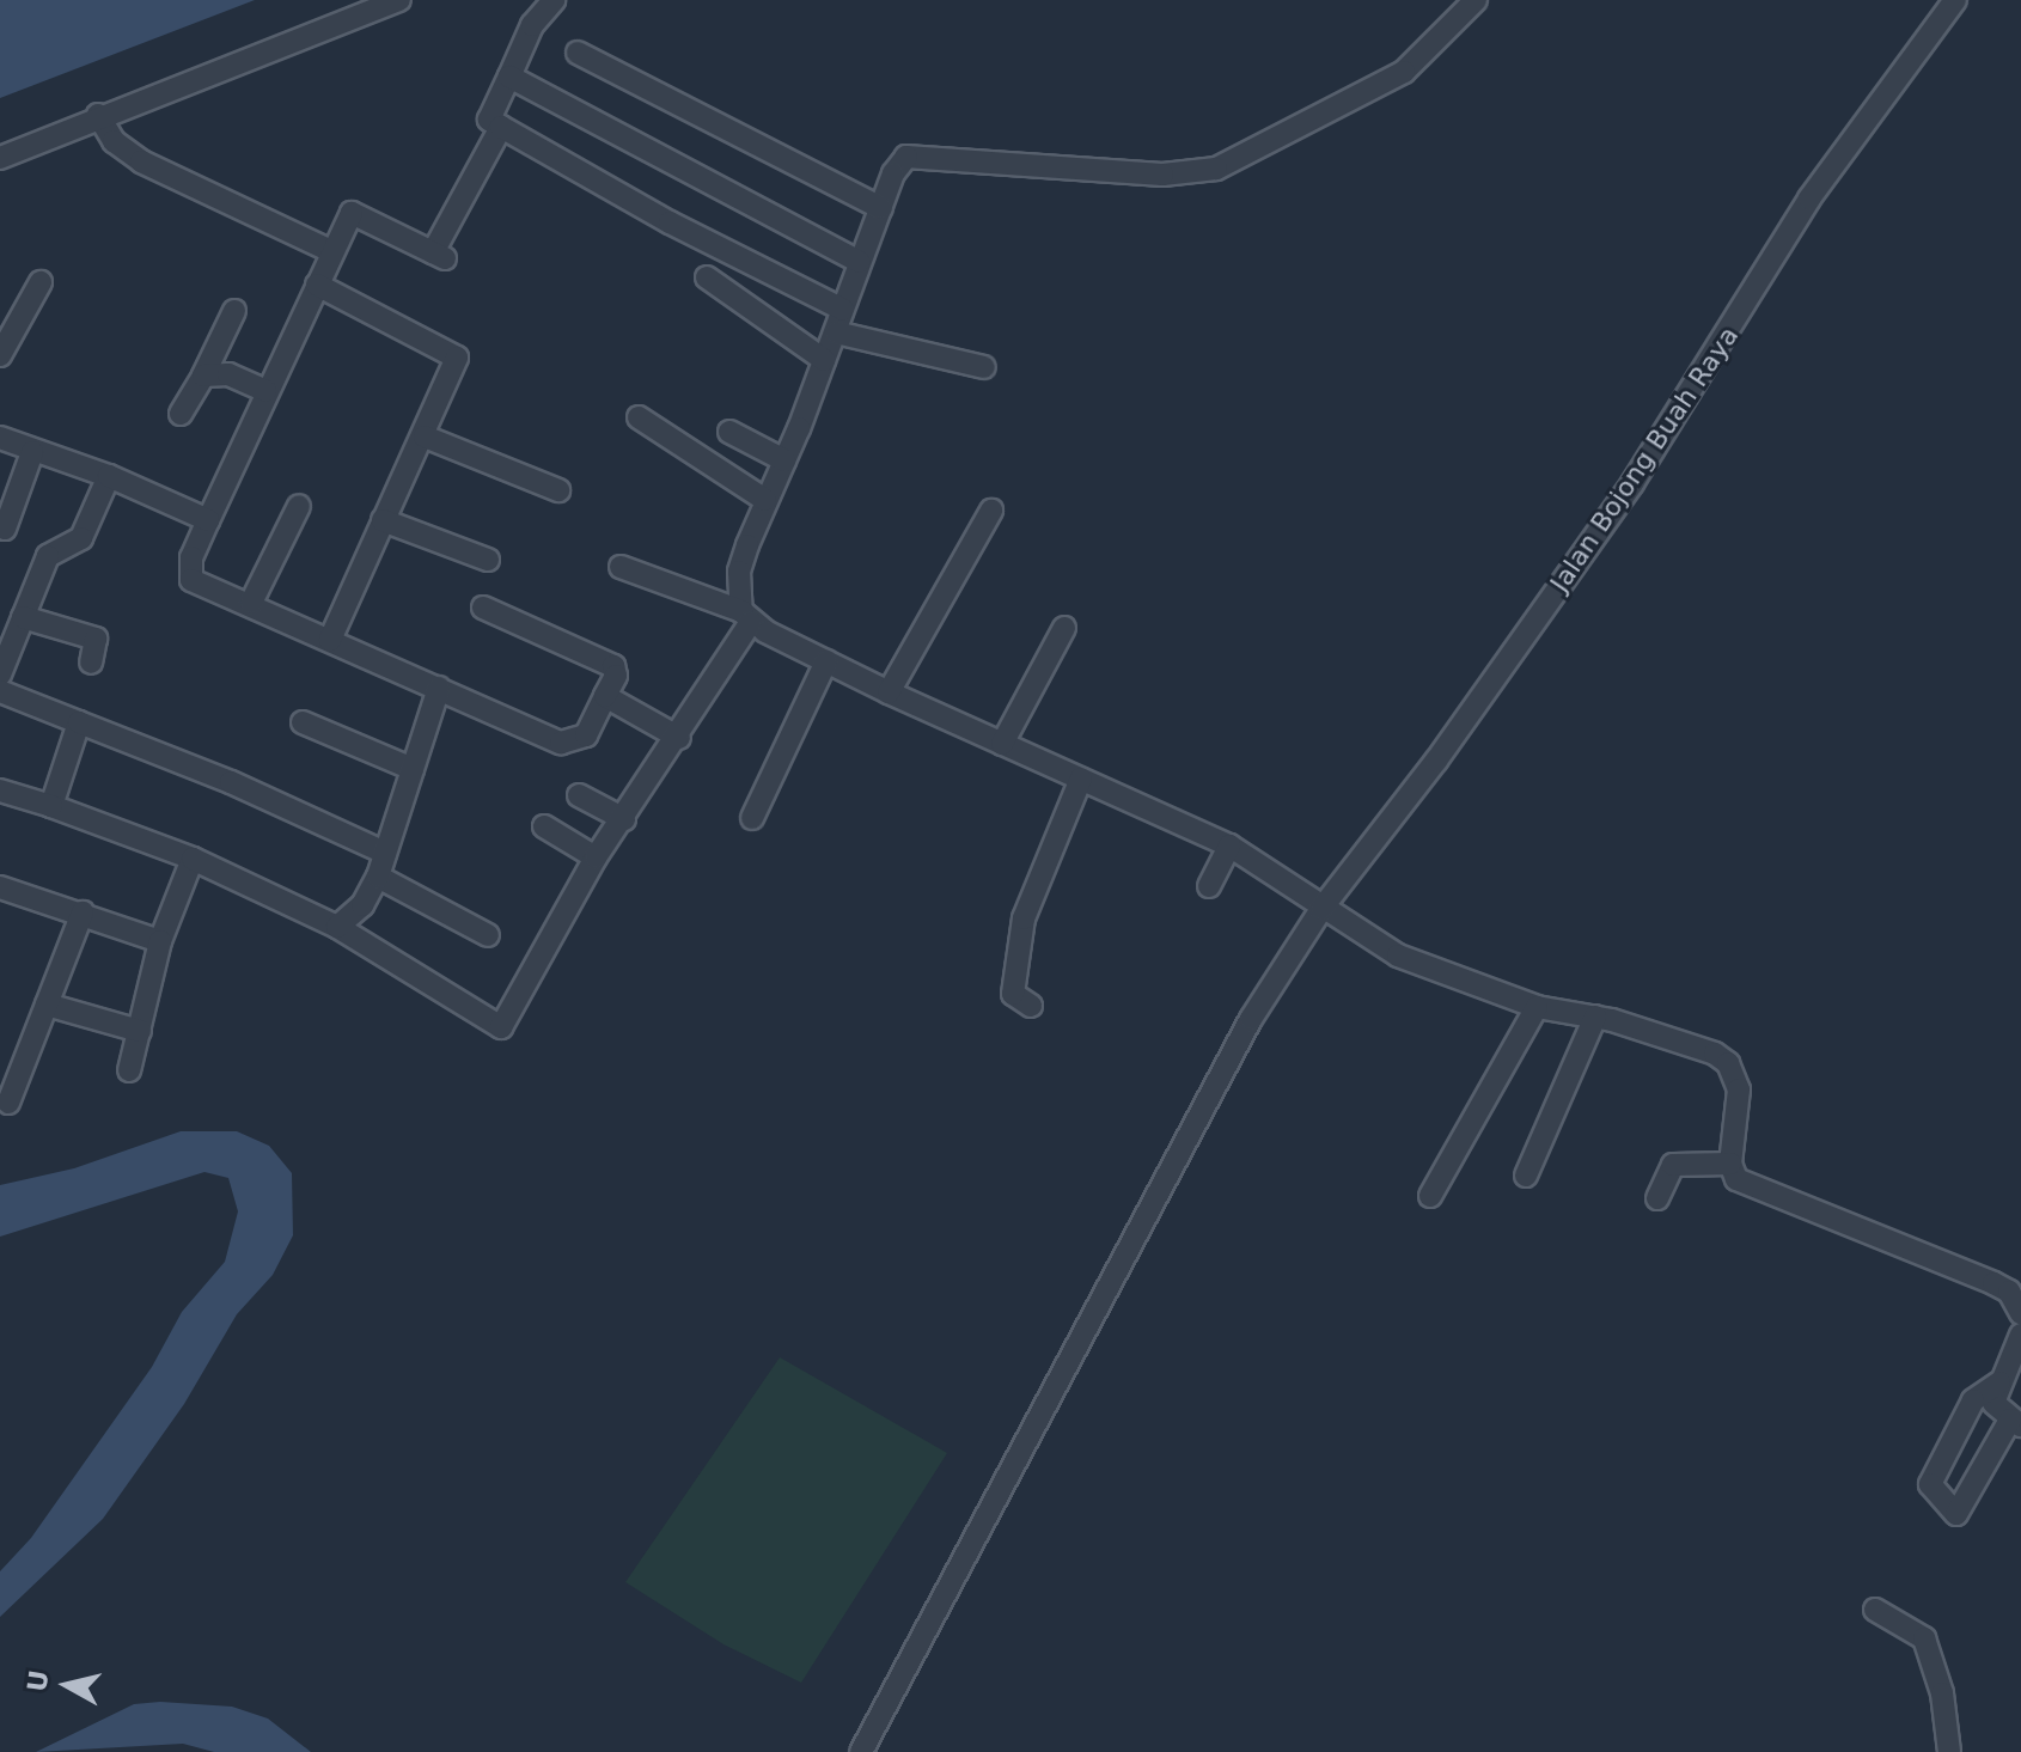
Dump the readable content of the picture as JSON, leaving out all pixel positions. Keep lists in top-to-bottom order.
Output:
{
  "streets": {
    "street": ["Jalan Bojong Buah Raya"]
  },
  "north": "left"
}
